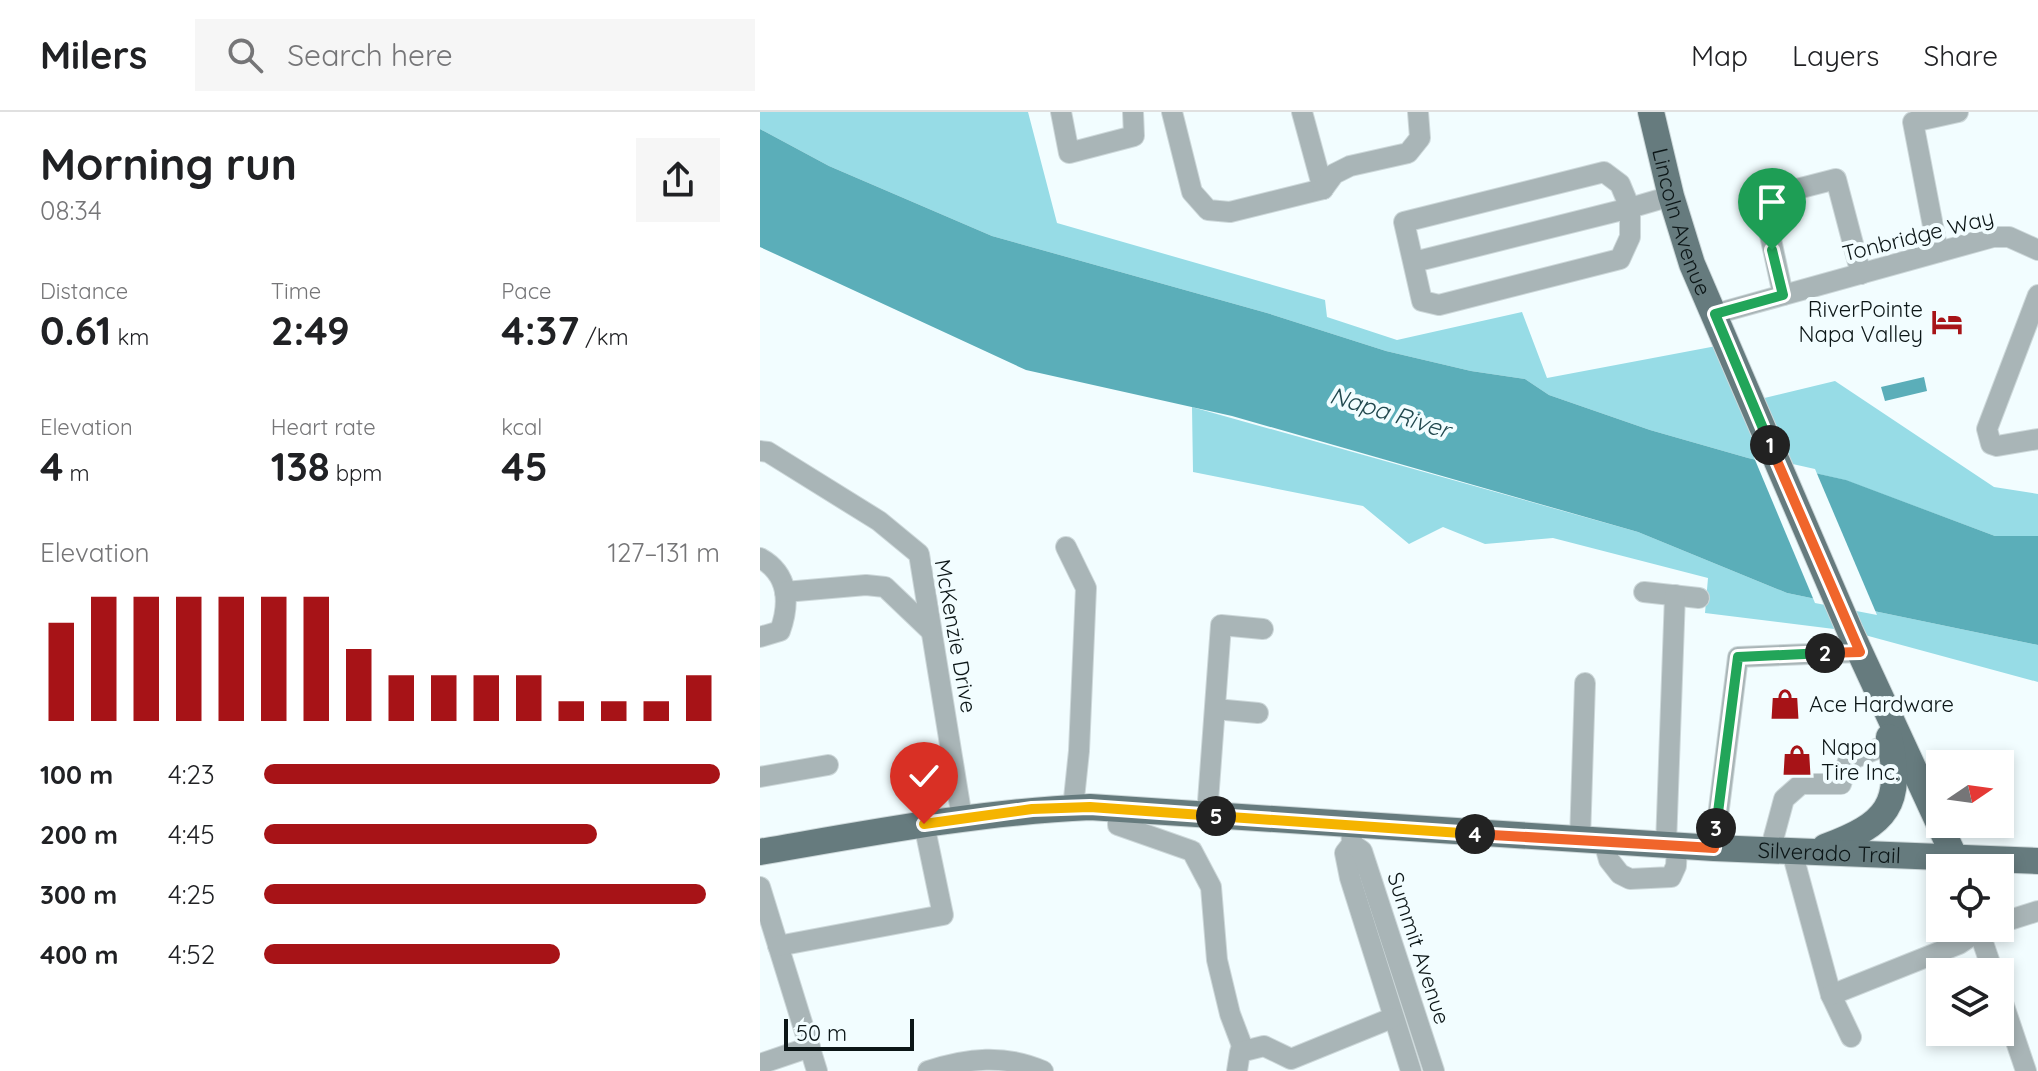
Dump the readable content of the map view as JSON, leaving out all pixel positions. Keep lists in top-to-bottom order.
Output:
{
  "streets": {
    "main road": ["Lincoln Avenue", "Silverado Trail"],
    "street": ["Tonbridge Way", "McKenzie Drive", "Summit Avenue"]
  },
  "crossings": [
    ["Lincoln Avenue", "Tonbridge Way"],
    ["McKenzie Drive", "Silverado Trail"],
    ["Silverado Trail", "Summit Avenue"]
  ],
  "water": ["Napa River"],
  "places": {
    "hotel": ["RiverPointe Napa Valley"],
    "shop": ["Ace Hardware", "Napa Tire Inc."]
  },
  "scale_bar": "50 m",
  "north": "right",
  "page": {
    "header": "Milers",
    "search": "Search here",
    "nav": ["Map", "Layers", "Share"],
    "heading": ["Morning run", "08:34"],
    "stats": [
      ["Distance", "0.61 km"],
      ["Time", "2:49"],
      ["Pace", "4:37 /km"],
      ["Elevation", "4 m"],
      ["Heart rate", "138 bpm"],
      ["kcal", "45"]
    ],
    "pins": [
      "1",
      "2",
      "5",
      "3",
      "4"
    ],
    "chart": ["Elevation", "127–131 m"],
    "list": [
      {
        "name": "100 m",
        "note": "4:23"
      },
      {
        "name": "200 m",
        "note": "4:45"
      },
      {
        "name": "300 m",
        "note": "4:25"
      },
      {
        "name": "400 m",
        "note": "4:52"
      }
    ],
    "scale": "50 m"
  }
}
